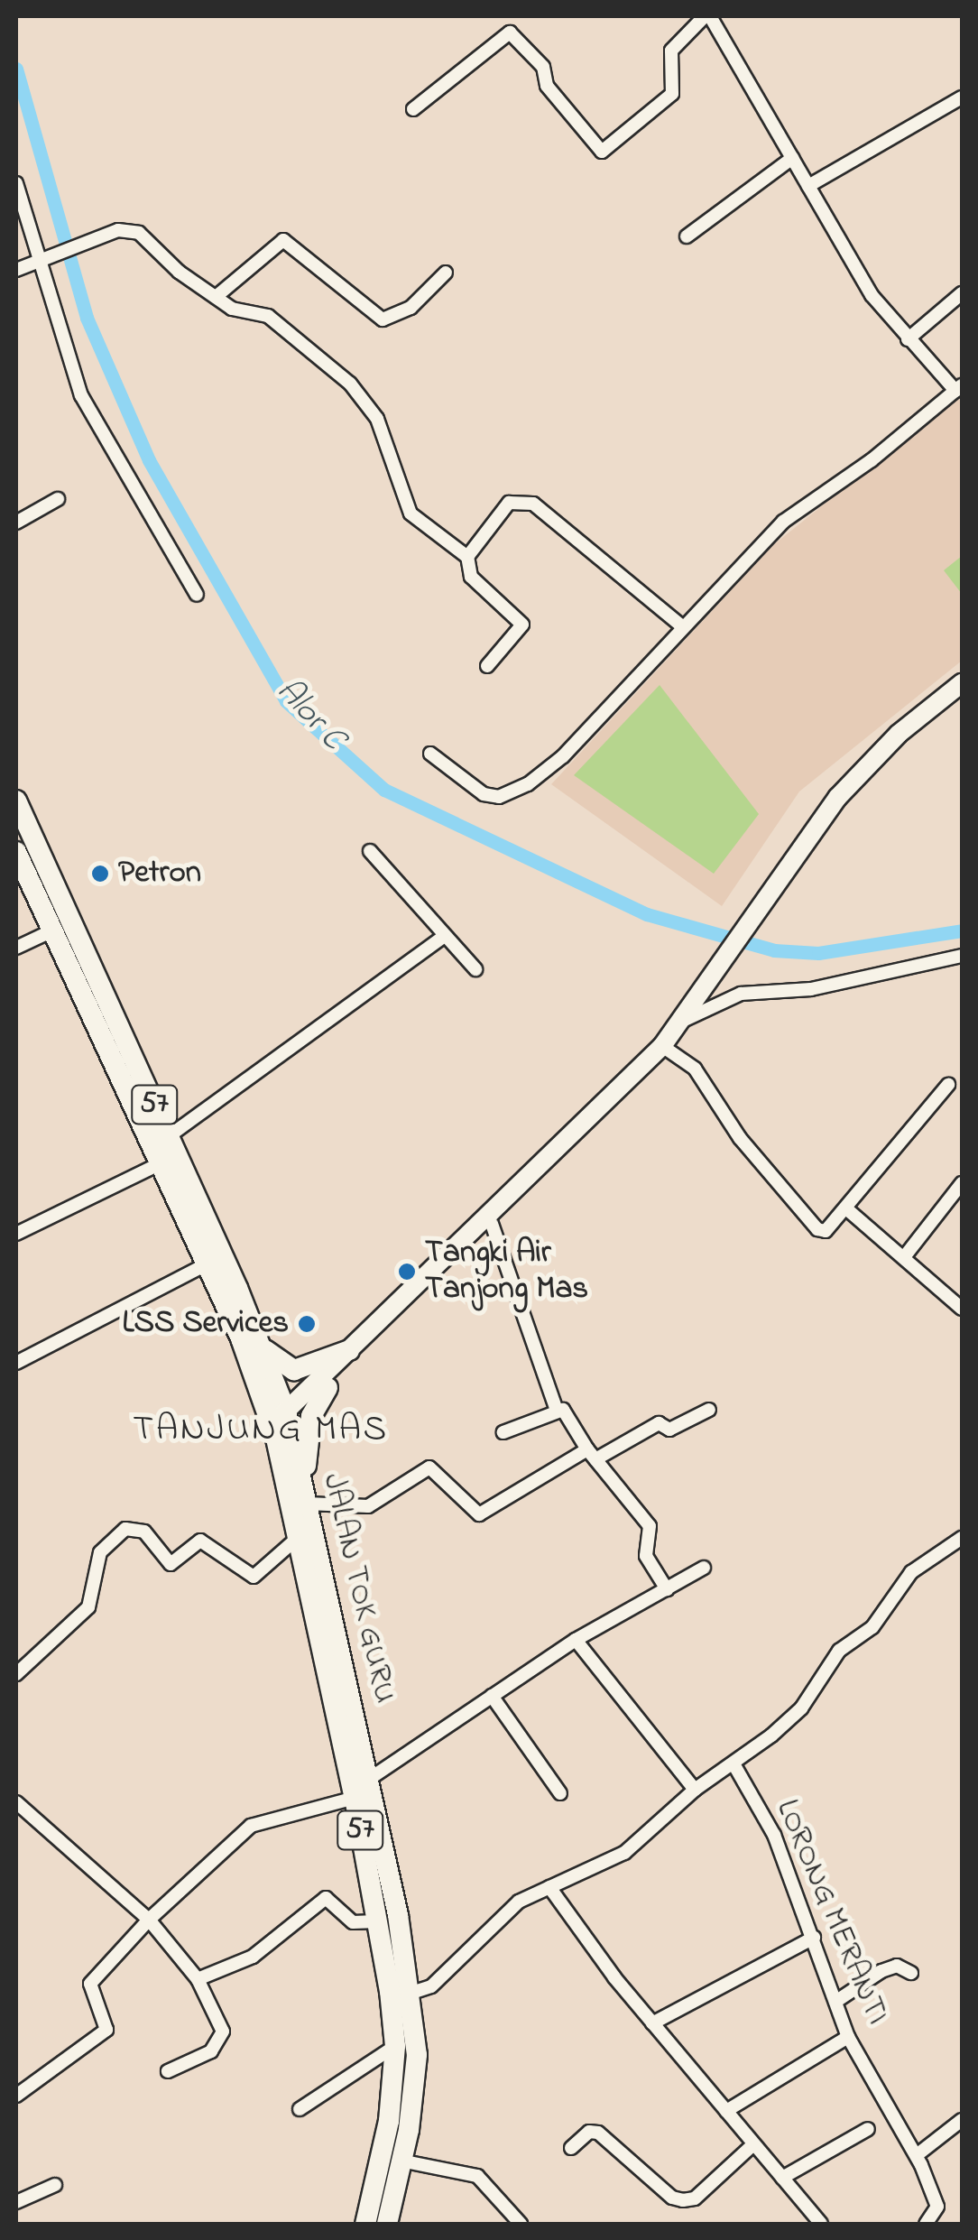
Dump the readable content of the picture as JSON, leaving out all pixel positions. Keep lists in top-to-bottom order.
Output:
{
  "streets": {
    "main road": ["57", "JALAN TOK GURU"],
    "street": ["LORONG MERANTI"]
  },
  "districts": ["TANJUNG MAS"],
  "water": ["Alor C"],
  "places": ["Petron", "Tangki Air Tanjong Mas", "LSS Services"]
}
